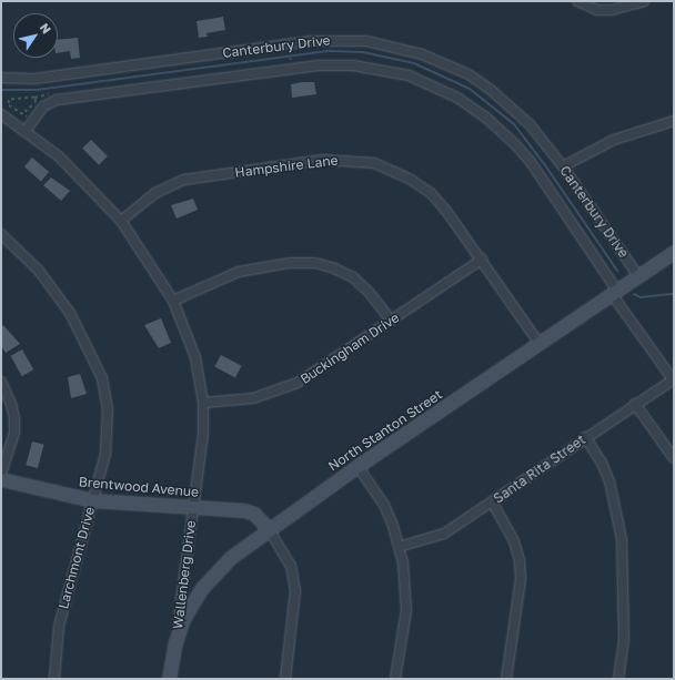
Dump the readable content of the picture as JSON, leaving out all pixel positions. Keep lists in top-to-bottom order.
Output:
{
  "streets": {
    "street": [
      "Canterbury Drive",
      "Hampshire Lane",
      "Buckingham Drive",
      "North Stanton Street",
      "Santa Rita Street",
      "Brentwood Avenue",
      "Larchmont Drive",
      "Wallenberg Drive"
    ]
  },
  "crossings": [
    ["Canterbury Drive", "North Stanton Street"],
    ["Canterbury Drive", "Santa Rita Street"],
    ["Canterbury Drive", "Wallenberg Drive"],
    ["Hampshire Lane", "Buckingham Drive"],
    ["Hampshire Lane", "North Stanton Street"],
    ["Hampshire Lane", "Wallenberg Drive"],
    ["Buckingham Drive", "Wallenberg Drive"],
    ["North Stanton Street", "Brentwood Avenue"],
    ["North Stanton Street", "Wallenberg Drive"],
    ["Brentwood Avenue", "Larchmont Drive"],
    ["Brentwood Avenue", "Wallenberg Drive"]
  ],
  "north": "top right"
}
